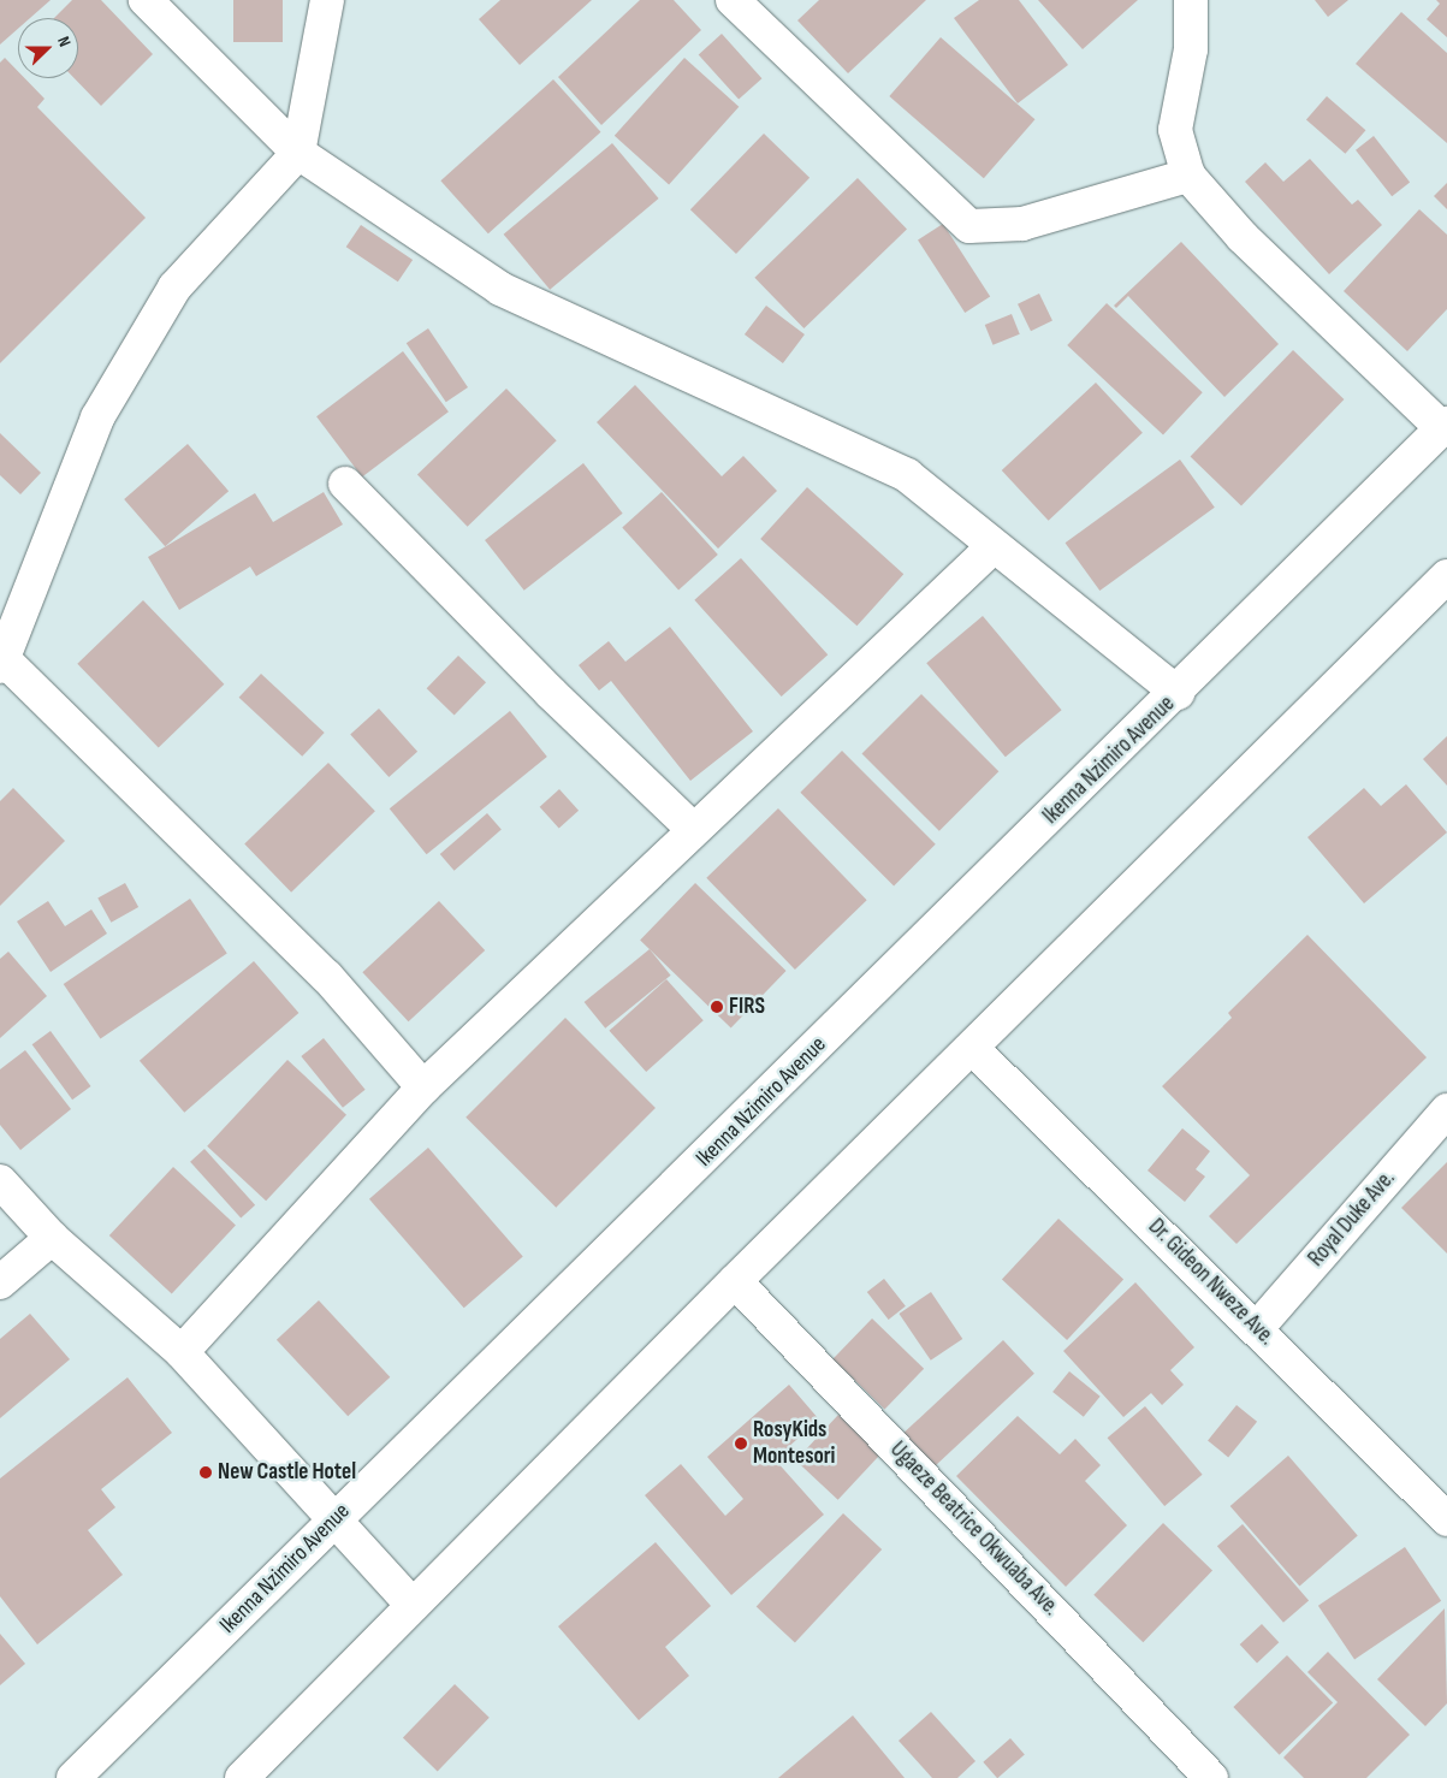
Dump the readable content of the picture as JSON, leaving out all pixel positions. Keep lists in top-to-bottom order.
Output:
{
  "streets": {
    "street": [
      "Ikenna Nzimiro Avenue",
      "Royal Duke Ave.",
      "Dr. Gideon Nweze Ave.",
      "Ugaeze Beatrice Okwuaba Ave."
    ]
  },
  "crossings": [
    ["Royal Duke Ave.", "Dr. Gideon Nweze Ave."]
  ],
  "places": ["FIRS", "RosyKids Montesori", "New Castle Hotel"],
  "north": "right"
}
